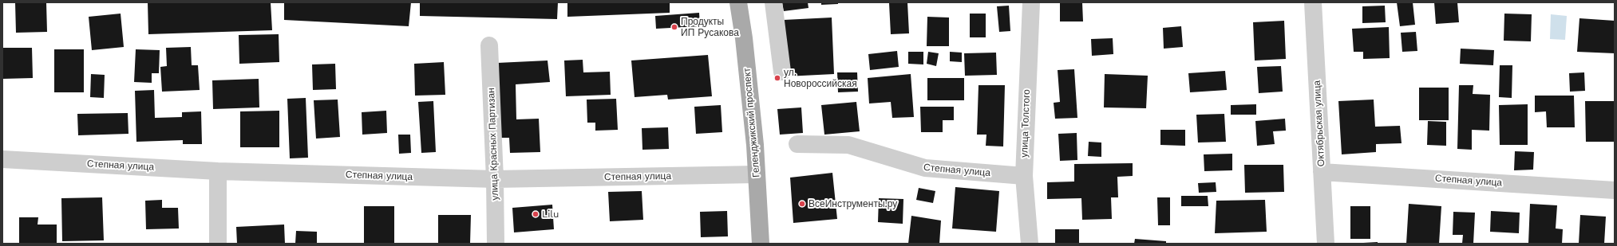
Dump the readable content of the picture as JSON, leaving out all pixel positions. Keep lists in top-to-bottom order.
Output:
{
  "streets": {
    "main road": ["Геленджикский проспект"],
    "street": [
      "улица Толстого",
      "Октябрьская улица",
      "улица Красных Партизан",
      "Степная улица"
    ]
  },
  "crossings": [
    ["Геленджикский проспект", "Степная улица"],
    ["улица Толстого", "Степная улица"],
    ["Октябрьская улица", "Степная улица"],
    ["улица Красных Партизан", "Степная улица"]
  ],
  "places": [
    "Продукты ИП Русакова",
    "ул. Новороссийская",
    "ВсеИнструменты.ру",
    "Lilu"
  ]
}
